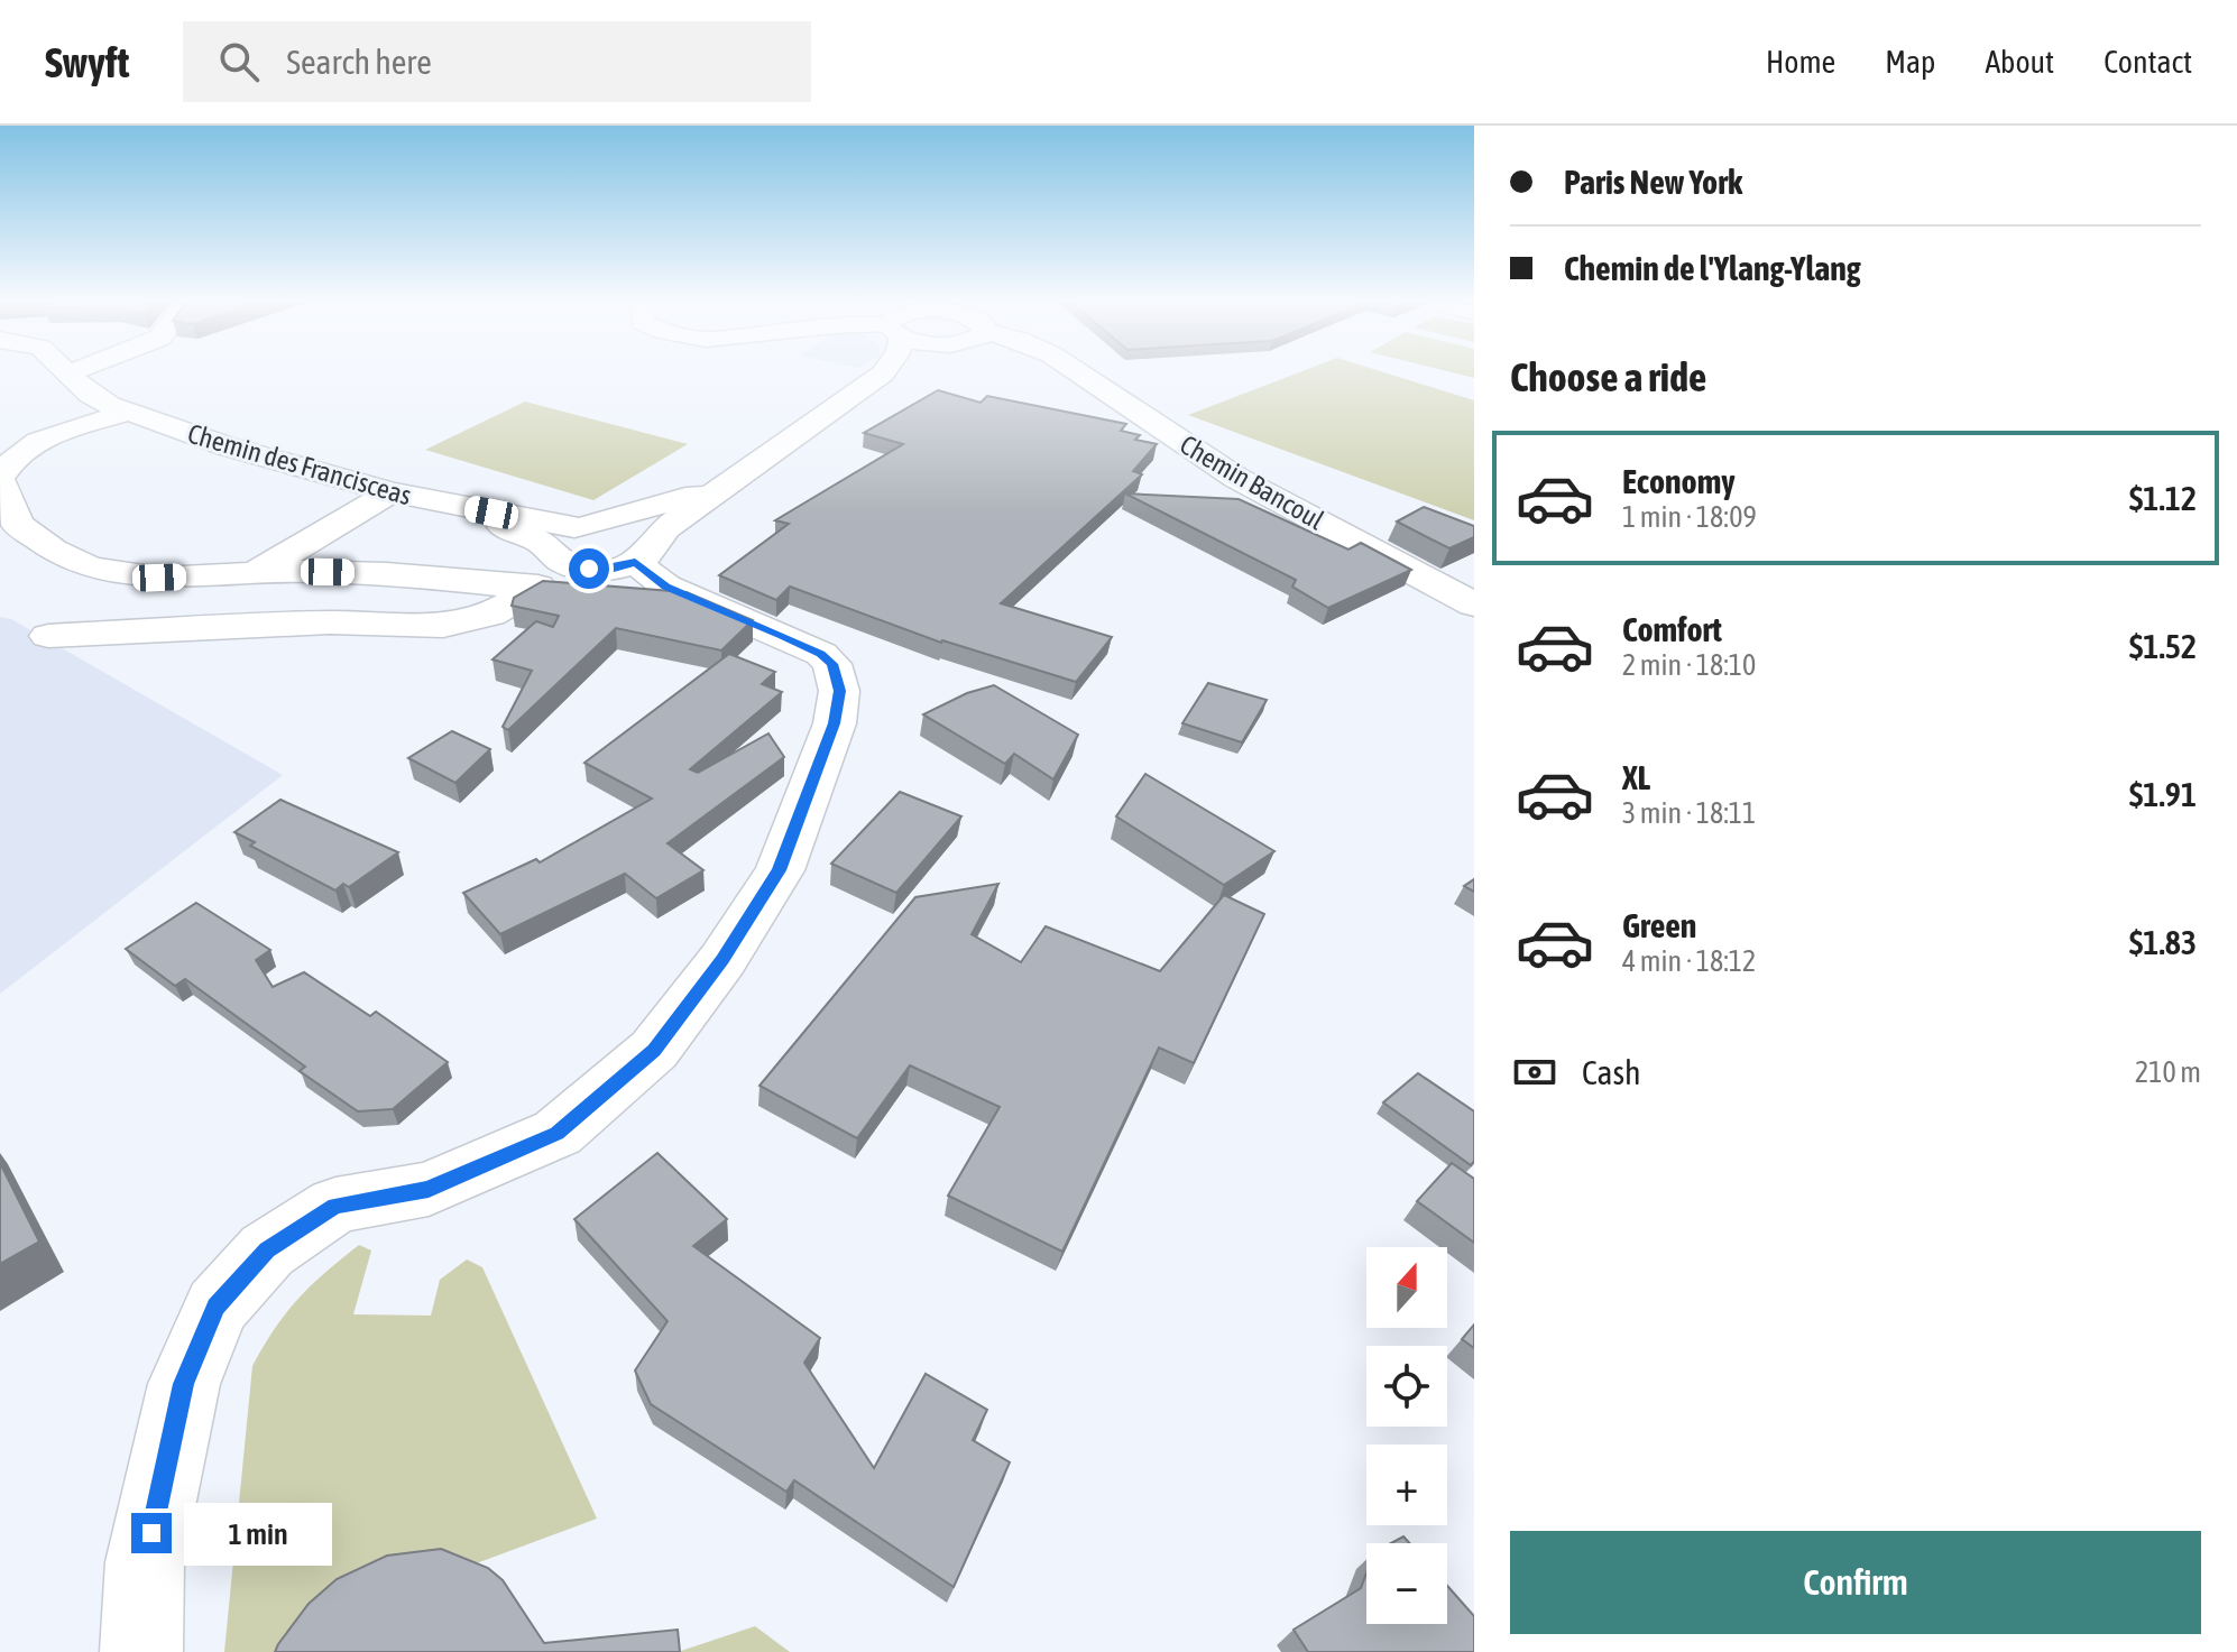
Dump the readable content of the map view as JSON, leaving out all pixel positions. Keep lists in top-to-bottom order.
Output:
{
  "streets": {
    "street": ["Chemin des Francisceas", "Chemin Bancoul"]
  },
  "north": "top",
  "page": {
    "header": "Swyft",
    "search": "Search here",
    "nav": [
      "Home",
      "Map",
      "About",
      "Contact"
    ],
    "banner": ["Paris New York", "Chemin de l'Ylang-Ylang"],
    "heading": "Choose a ride",
    "list": [
      {
        "name": "Economy",
        "note": "1 min · 18:09",
        "value": "$1.12"
      },
      {
        "name": "Comfort",
        "note": "2 min · 18:10",
        "value": "$1.52"
      },
      {
        "name": "XL",
        "note": "3 min · 18:11",
        "value": "$1.91"
      },
      {
        "name": "Green",
        "note": "4 min · 18:12",
        "value": "$1.83"
      }
    ],
    "pay": ["Cash", "210 m"],
    "map_buttons": ["+", "−"],
    "bubble": "1 min",
    "buttons": "Confirm"
  }
}
